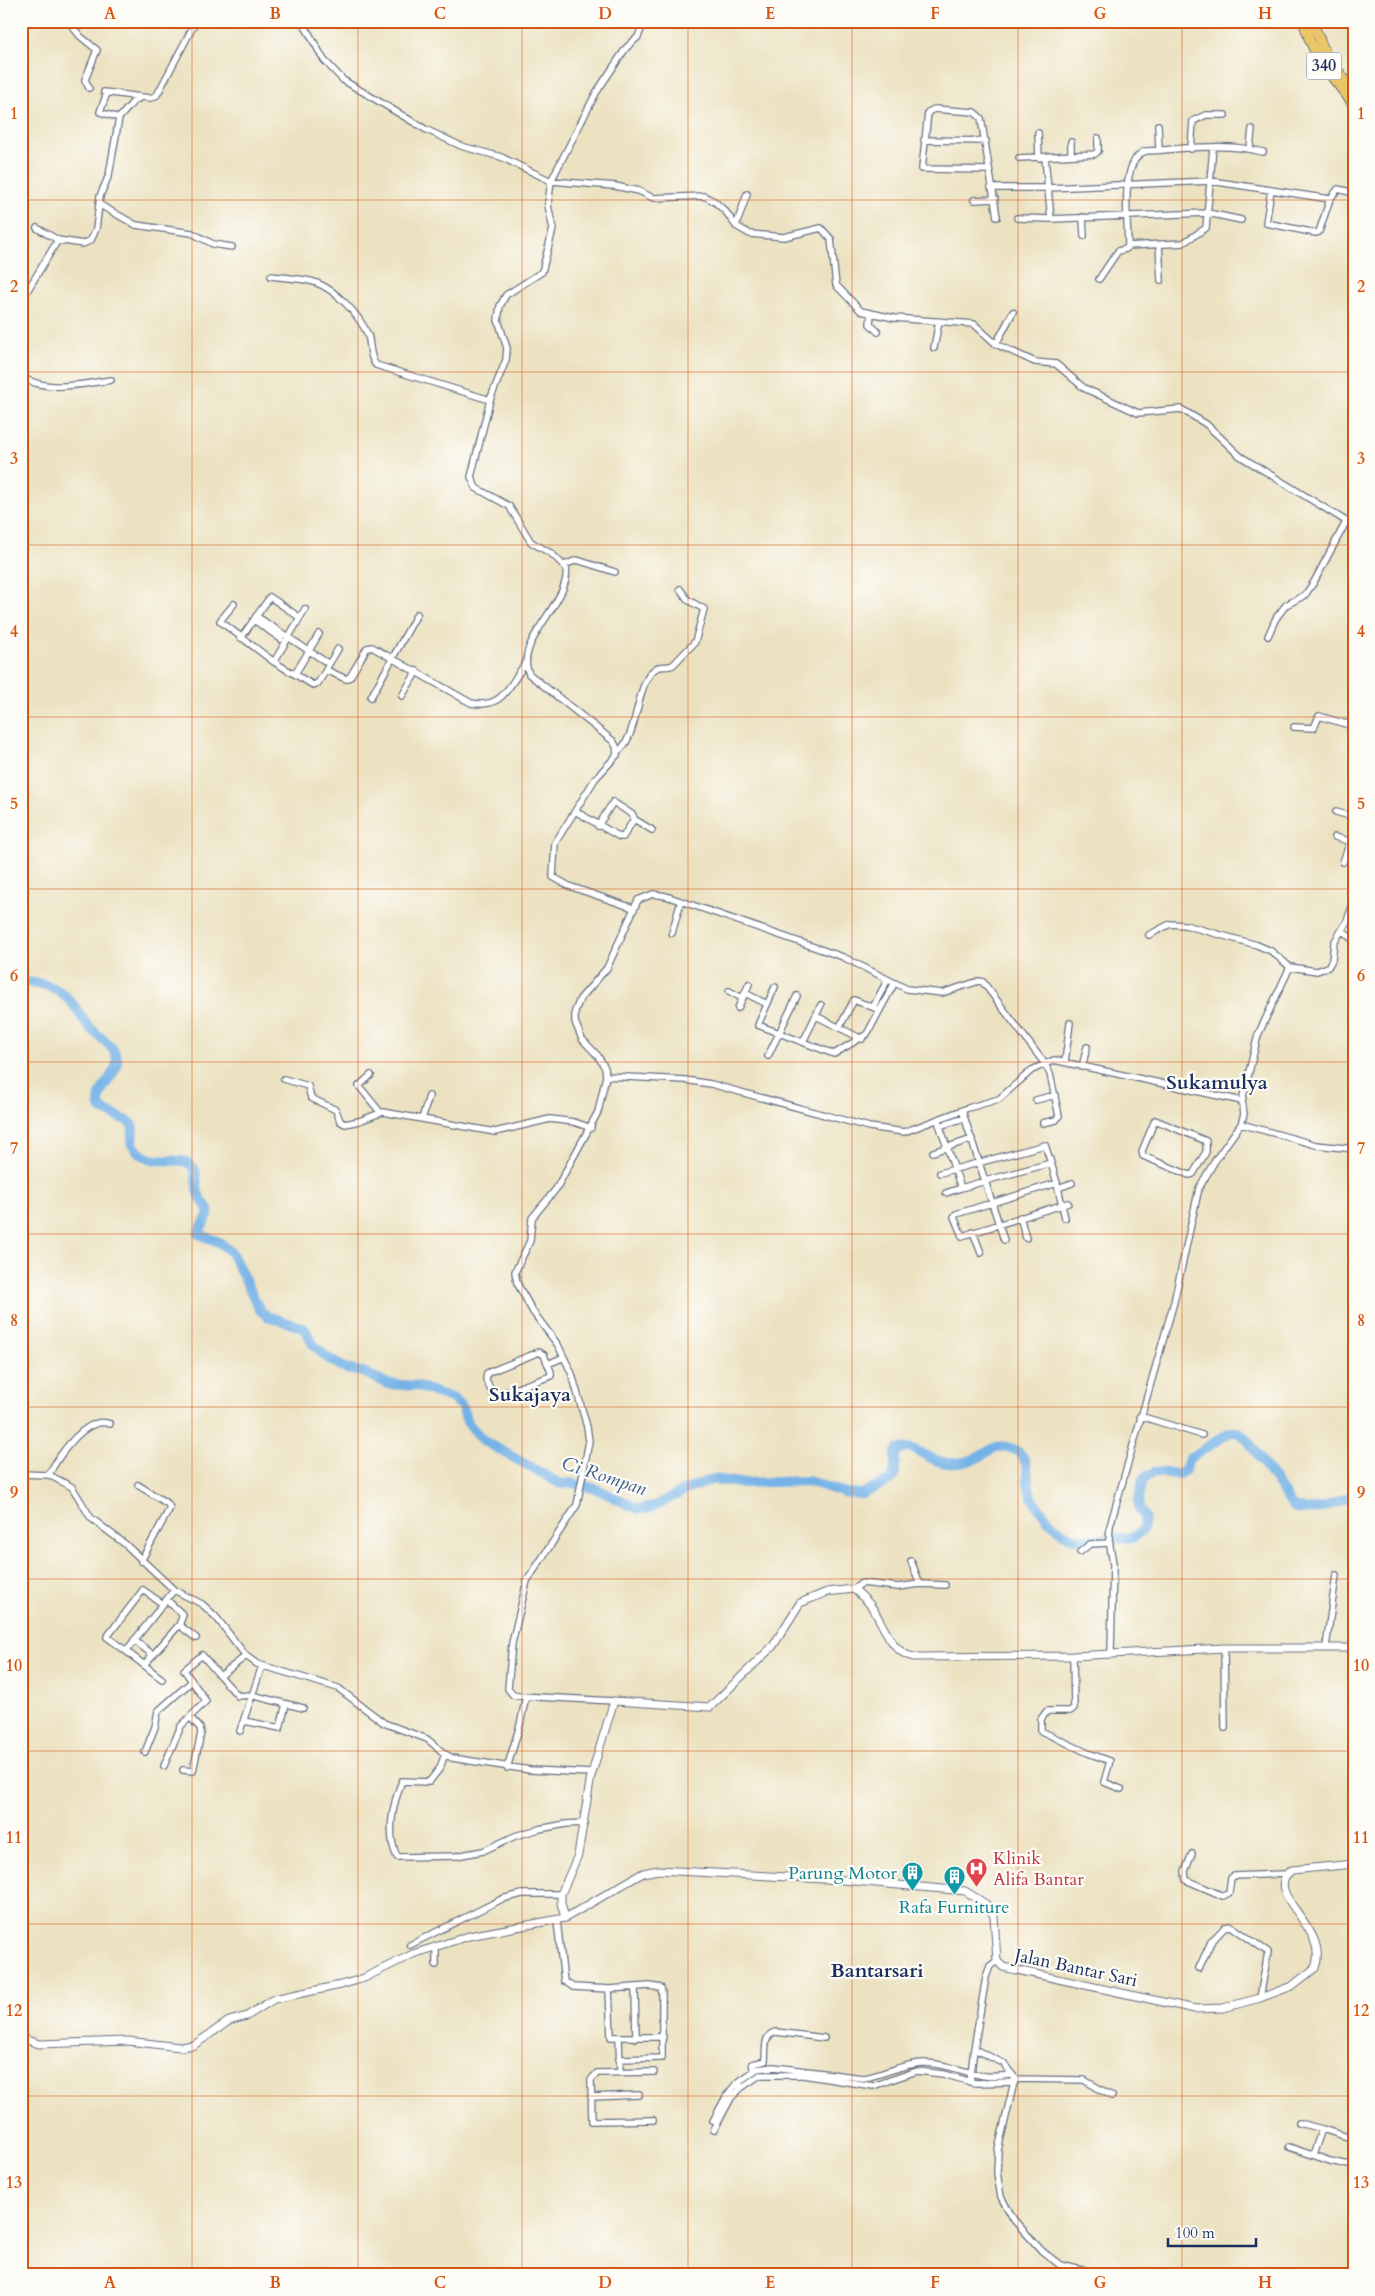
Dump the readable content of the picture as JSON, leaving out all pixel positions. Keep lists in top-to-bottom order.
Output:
{
  "streets": {
    "main road": ["340"],
    "street": ["Jalan Bantar Sari"]
  },
  "districts": ["Sukamulya", "Sukajaya", "Bantarsari"],
  "water": ["Ci Rompan"],
  "places": {
    "hospital": ["Klinik Alifa Bantar"],
    "building": ["Parung Motor", "Rafa Furniture"]
  },
  "scale_bar": "100 m",
  "grid": {
    "columns": [
      "A",
      "B",
      "C",
      "D",
      "E",
      "F",
      "G",
      "H"
    ],
    "rows": [
      "1",
      "2",
      "3",
      "4",
      "5",
      "6",
      "7",
      "8",
      "9",
      "10",
      "11",
      "12",
      "13"
    ]
  }
}
